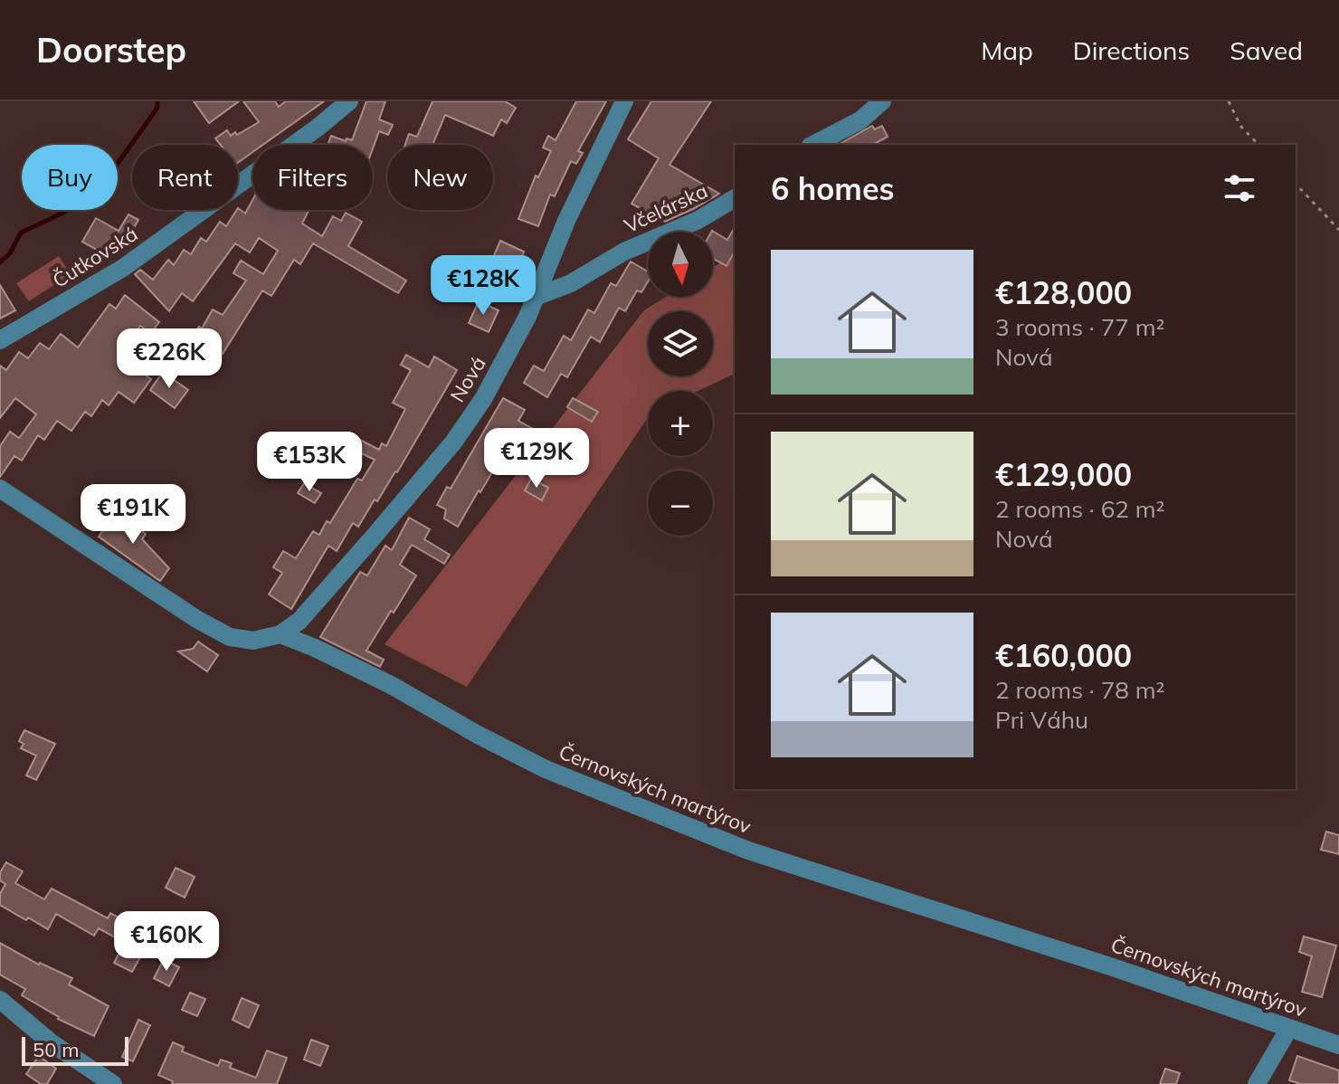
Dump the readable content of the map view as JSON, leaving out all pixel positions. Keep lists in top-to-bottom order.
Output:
{
  "streets": {
    "street": [
      "Včelárska",
      "Čutkovská",
      "Nová",
      "Černovských martýrov"
    ]
  },
  "crossings": [
    ["Včelárska", "Nová"],
    ["Nová", "Černovských martýrov"]
  ],
  "scale_bar": "50 m",
  "north": "bottom",
  "page": {
    "header": "Doorstep",
    "nav": ["Map", "Directions", "Saved"],
    "chip": [
      "Buy",
      "Rent",
      "Filters",
      "New"
    ],
    "heading": "6 homes",
    "map_buttons": ["+", "−"],
    "list": [
      {
        "name": "€128,000",
        "note": "3 rooms · 77 m² · Nová"
      },
      {
        "name": "€129,000",
        "note": "2 rooms · 62 m² · Nová"
      },
      {
        "name": "€160,000",
        "note": "2 rooms · 78 m² · Pri Váhu"
      }
    ],
    "price": [
      "€128K",
      "€226K",
      "€129K",
      "€153K",
      "€191K",
      "€160K"
    ],
    "scale": "50 m"
  }
}
